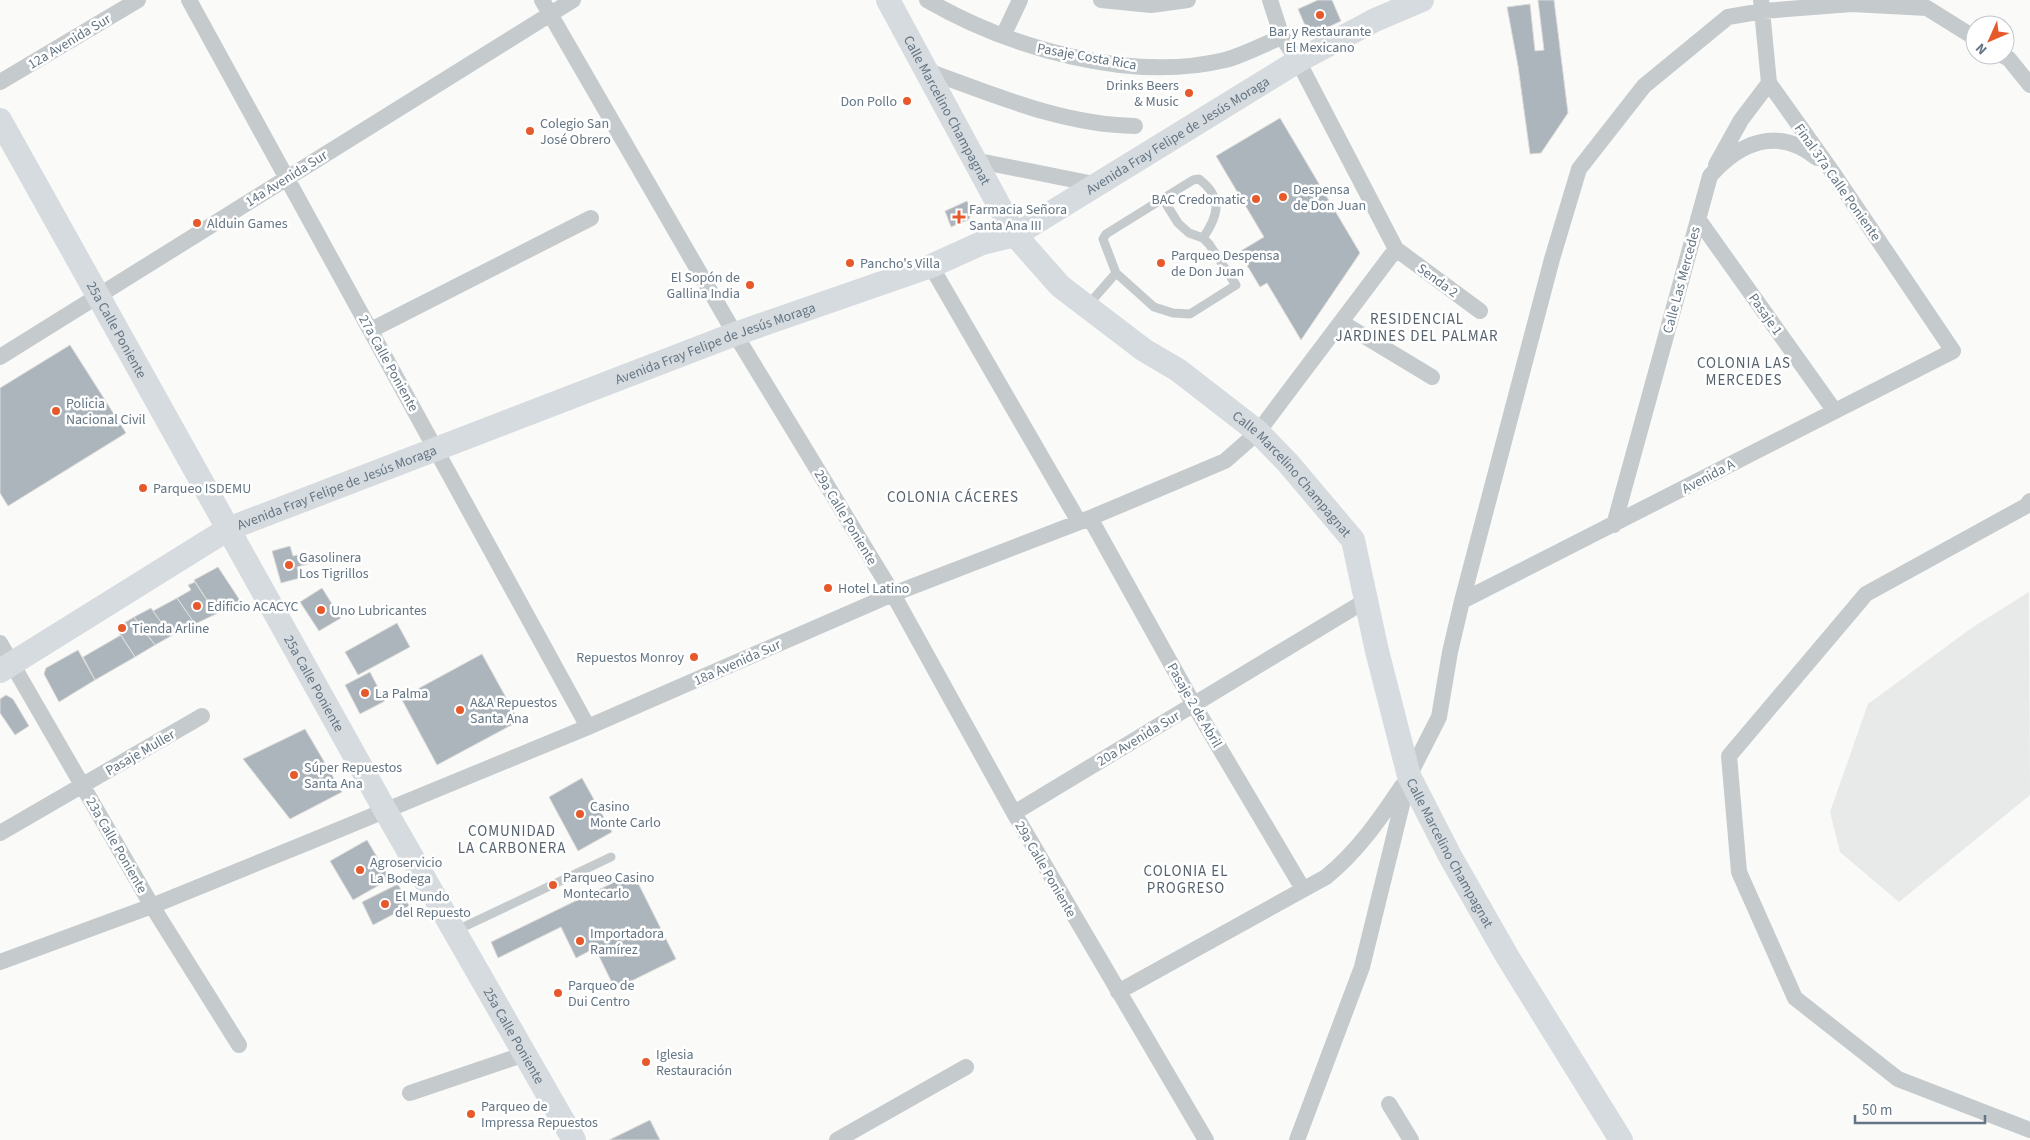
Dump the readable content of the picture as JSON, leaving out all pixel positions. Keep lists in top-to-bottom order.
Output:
{
  "streets": {
    "street": [
      "12a Avenida Sur",
      "Pasaje Costa Rica",
      "Calle Marcelino Champagnat",
      "Avenida Fray Felipe de Jesús Moraga",
      "14a Avenida Sur",
      "Final 37a Calle Poniente",
      "Senda 2",
      "Calle Las Mercedes",
      "Pasaje 1",
      "25a Calle Poniente",
      "27a Calle Poniente",
      "Avenida A",
      "29a Calle Poniente",
      "18a Avenida Sur",
      "Pasaje 2 de Abril",
      "20a Avenida Sur",
      "Pasaje Muller",
      "23a Calle Poniente"
    ]
  },
  "crossings": [
    ["Calle Marcelino Champagnat", "Avenida Fray Felipe de Jesús Moraga"],
    ["Calle Marcelino Champagnat", "18a Avenida Sur"],
    ["Calle Marcelino Champagnat", "20a Avenida Sur"],
    ["Avenida Fray Felipe de Jesús Moraga", "25a Calle Poniente"],
    ["Avenida Fray Felipe de Jesús Moraga", "27a Calle Poniente"],
    ["Avenida Fray Felipe de Jesús Moraga", "29a Calle Poniente"],
    ["Avenida Fray Felipe de Jesús Moraga", "Pasaje 2 de Abril"],
    ["Avenida Fray Felipe de Jesús Moraga", "23a Calle Poniente"],
    ["14a Avenida Sur", "25a Calle Poniente"],
    ["14a Avenida Sur", "27a Calle Poniente"],
    ["14a Avenida Sur", "29a Calle Poniente"],
    ["Final 37a Calle Poniente", "Calle Las Mercedes"],
    ["Final 37a Calle Poniente", "Avenida A"],
    ["Senda 2", "18a Avenida Sur"],
    ["Calle Las Mercedes", "Pasaje 1"],
    ["Calle Las Mercedes", "Avenida A"],
    ["Pasaje 1", "Avenida A"],
    ["25a Calle Poniente", "18a Avenida Sur"],
    ["27a Calle Poniente", "18a Avenida Sur"],
    ["29a Calle Poniente", "18a Avenida Sur"],
    ["29a Calle Poniente", "20a Avenida Sur"],
    ["18a Avenida Sur", "Pasaje 2 de Abril"],
    ["18a Avenida Sur", "23a Calle Poniente"],
    ["Pasaje 2 de Abril", "20a Avenida Sur"],
    ["Pasaje Muller", "23a Calle Poniente"]
  ],
  "districts": [
    "RESIDENCIAL JARDINES DEL PALMAR",
    "COLONIA LAS MERCEDES",
    "COLONIA CÁCERES",
    "COMUNIDAD LA CARBONERA",
    "COLONIA EL PROGRESO"
  ],
  "places": {
    "other": [
      "Bar y Restaurante El Mexicano",
      "Drinks Beers & Music",
      "Don Pollo",
      "Colegio San José Obrero",
      "Despensa de Don Juan",
      "BAC Credomatic",
      "Alduin Games",
      "Pancho's Villa",
      "Parqueo Despensa de Don Juan",
      "El Sopón de Gallina India",
      "Policia Nacional Civil",
      "Parqueo ISDEMU",
      "Gasolinera Los Tigrillos",
      "Hotel Latino",
      "Edificio ACACYC",
      "Uno Lubricantes",
      "Tienda Arline",
      "Repuestos Monroy",
      "La Palma",
      "A&A Repuestos Santa Ana",
      "Súper Repuestos Santa Ana",
      "Casino Monte Carlo",
      "Agroservicio La Bodega",
      "Parqueo Casino Montecarlo",
      "El Mundo del Repuesto",
      "Importadora Ramírez",
      "Parqueo de Dui Centro",
      "Iglesia Restauración",
      "Parqueo de Impressa Repuestos"
    ],
    "health": ["Farmacia Señora Santa Ana III"]
  },
  "scale_bar": "50 m",
  "north": "bottom left"
}
